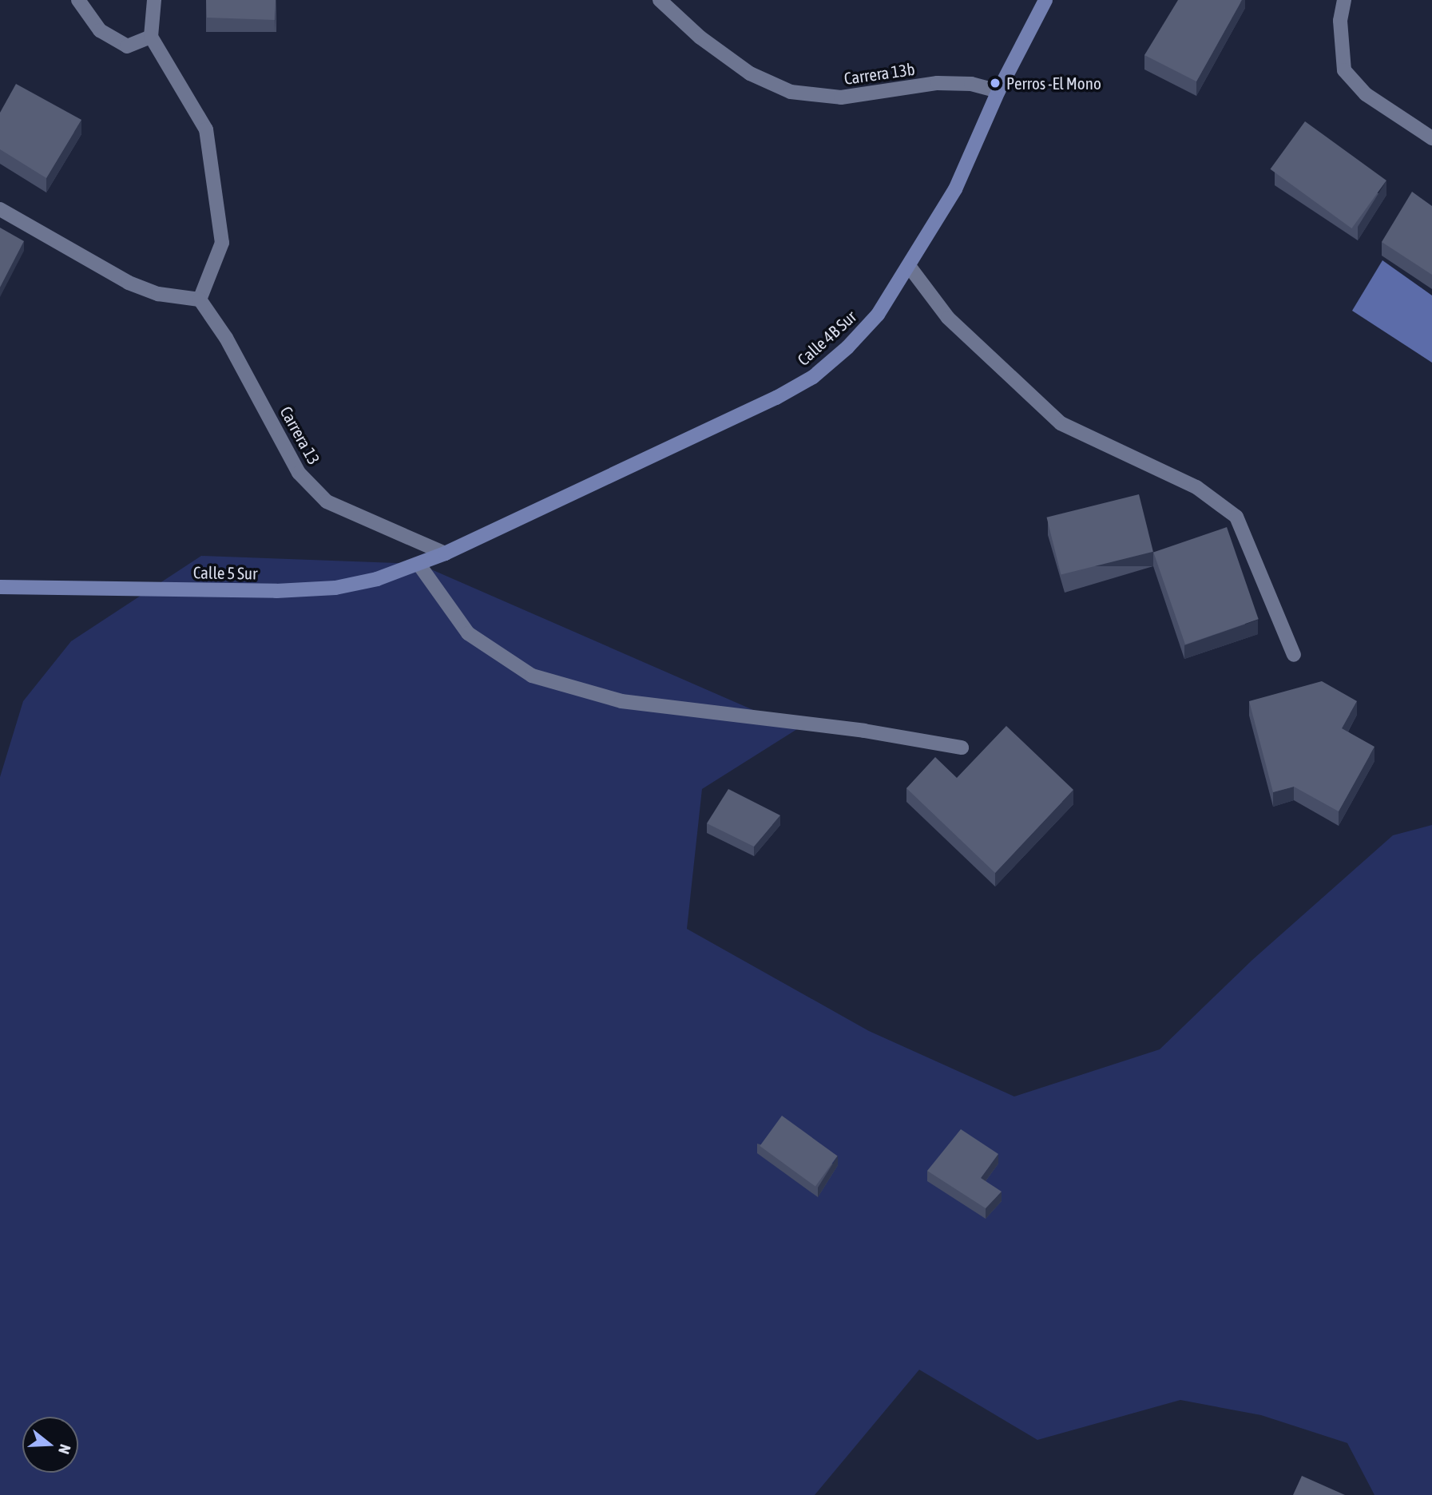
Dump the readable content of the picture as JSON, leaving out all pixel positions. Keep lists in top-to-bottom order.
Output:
{
  "streets": {
    "street": [
      "Carrera 13b",
      "Calle 4B Sur",
      "Carrera 13",
      "Calle 5 Sur"
    ]
  },
  "crossings": [
    ["Carrera 13b", "Calle 4B Sur"],
    ["Calle 4B Sur", "Carrera 13"],
    ["Calle 4B Sur", "Calle 5 Sur"],
    ["Carrera 13", "Calle 5 Sur"]
  ],
  "places": ["Perros -El Mono"],
  "north": "right"
}
